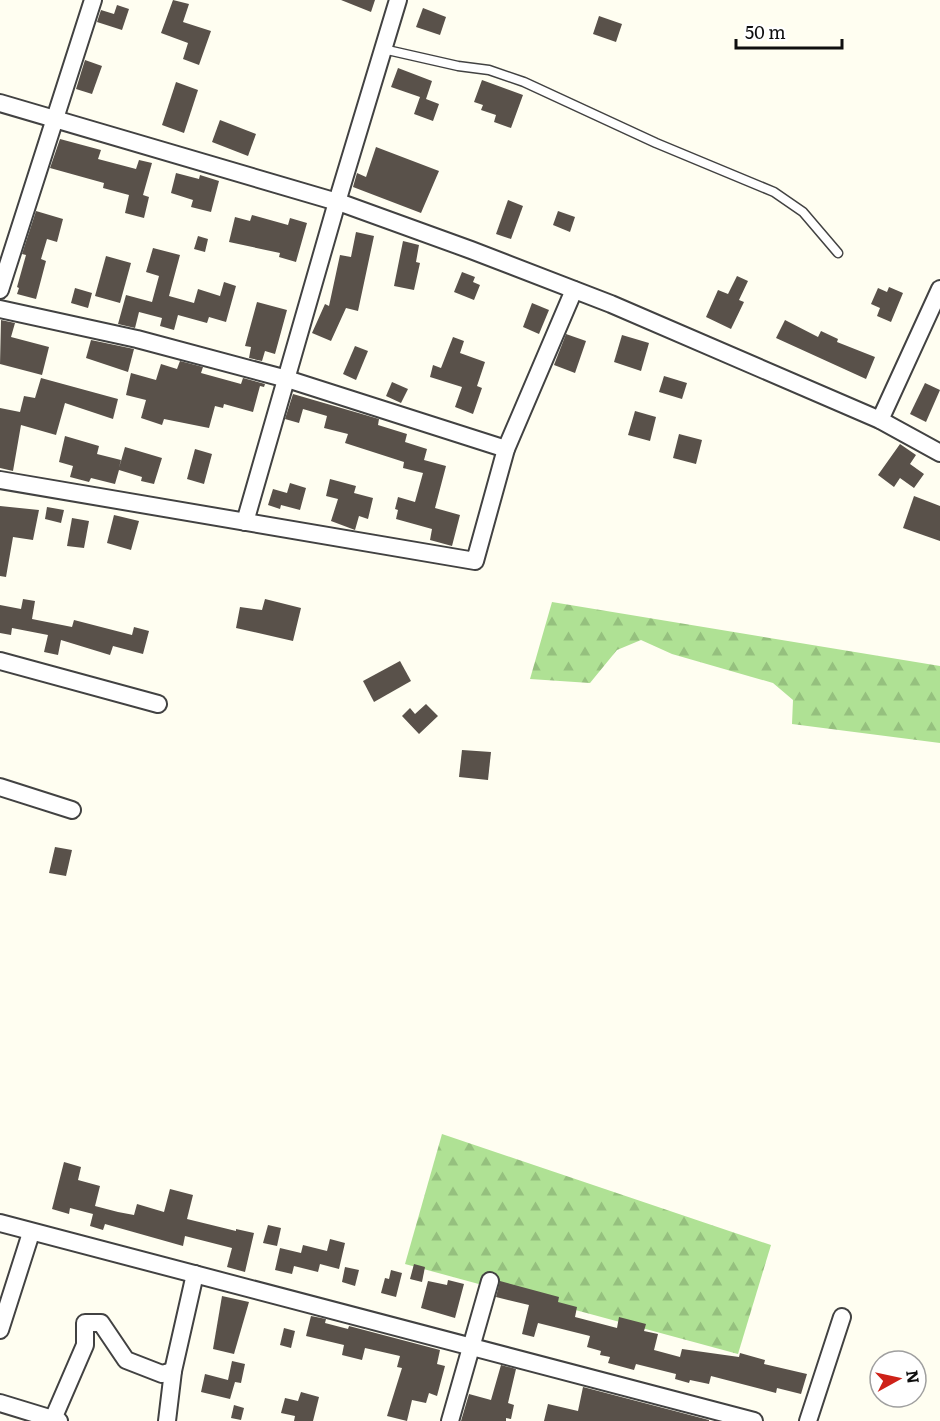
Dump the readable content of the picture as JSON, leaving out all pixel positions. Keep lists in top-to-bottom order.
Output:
{
  "scale_bar": "50 m",
  "north": "right"
}
